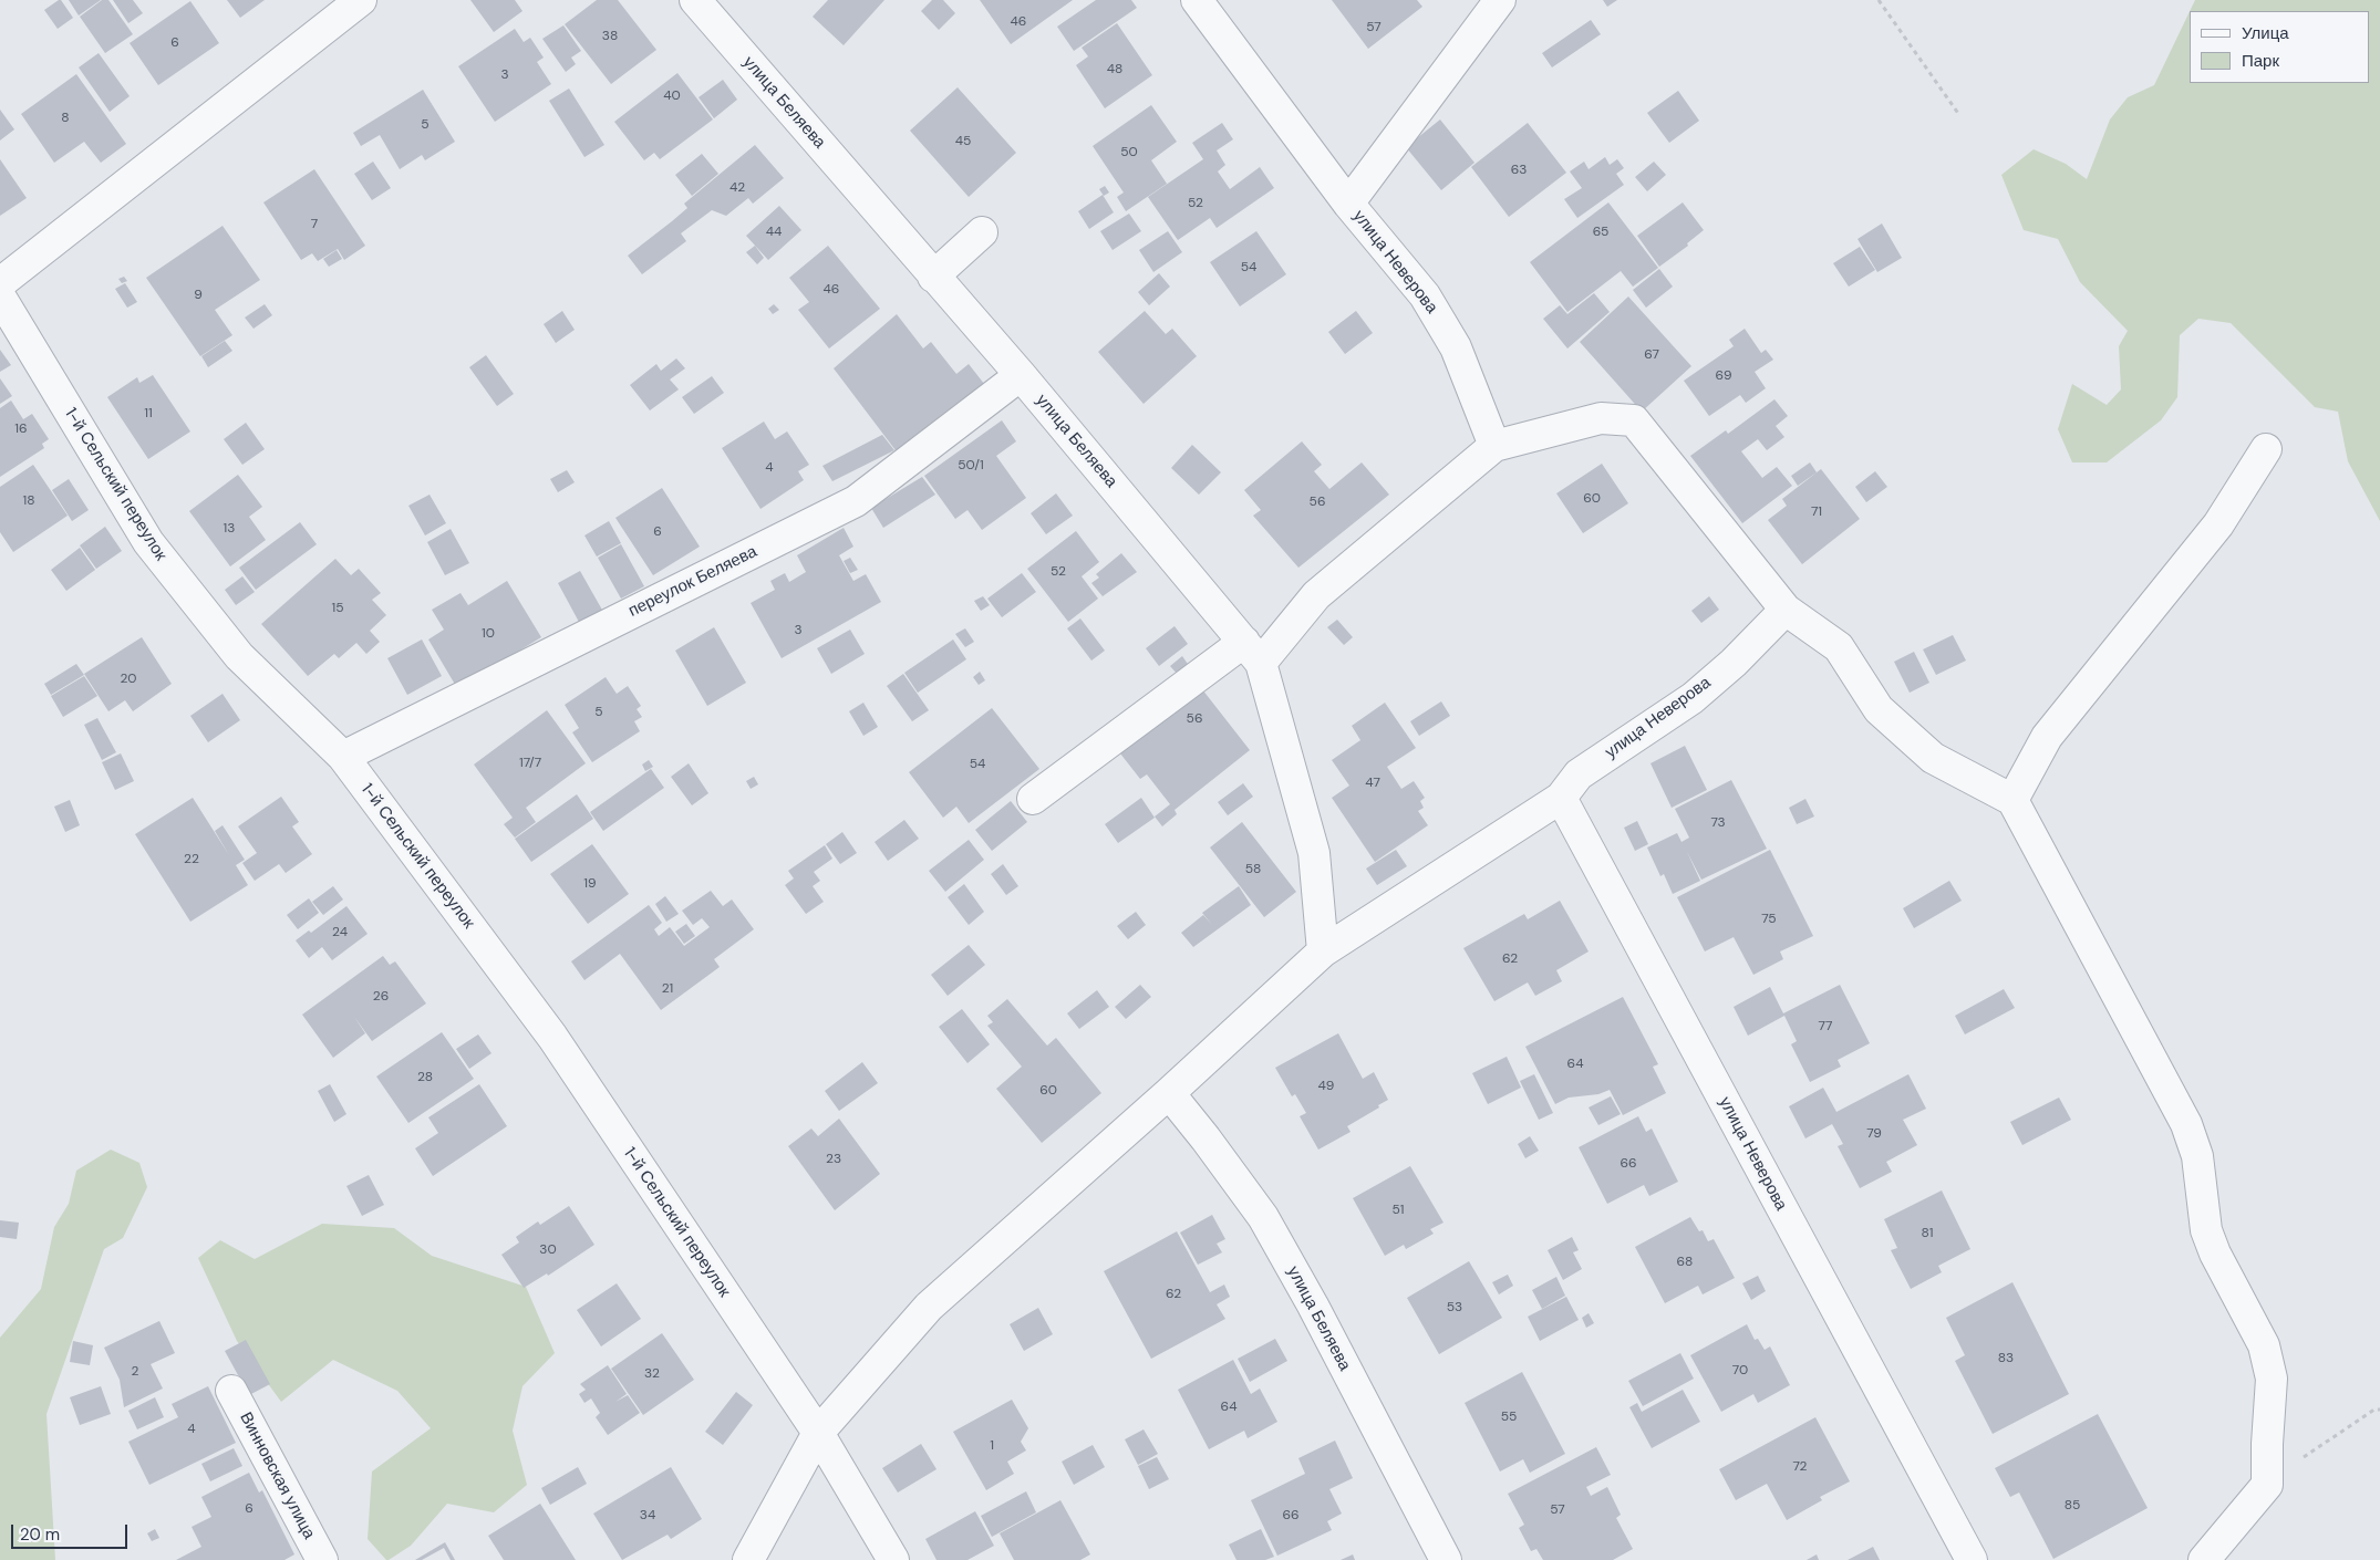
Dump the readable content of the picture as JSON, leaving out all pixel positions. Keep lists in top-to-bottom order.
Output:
{
  "streets": {
    "street": [
      "улица Беляева",
      "улица Неверова",
      "1-й Сельский переулок",
      "переулок Беляева",
      "Винновская улица"
    ]
  },
  "crossings": [
    ["улица Беляева", "переулок Беляева"],
    ["1-й Сельский переулок", "переулок Беляева"]
  ],
  "house_numbers": [
    "46",
    "57",
    "38",
    "6",
    "48",
    "3",
    "40",
    "8",
    "5",
    "45",
    "50",
    "63",
    "42",
    "52",
    "7",
    "44",
    "65",
    "54",
    "46",
    "9",
    "67",
    "69",
    "11",
    "16",
    "50/1",
    "4",
    "60",
    "18",
    "56",
    "71",
    "13",
    "6",
    "52",
    "15",
    "3",
    "10",
    "20",
    "5",
    "56",
    "17/7",
    "54",
    "47",
    "73",
    "22",
    "58",
    "19",
    "75",
    "24",
    "62",
    "21",
    "26",
    "77",
    "64",
    "28",
    "49",
    "60",
    "79",
    "23",
    "66",
    "51",
    "81",
    "30",
    "68",
    "62",
    "53",
    "83",
    "70",
    "2",
    "32",
    "64",
    "55",
    "4",
    "1",
    "72",
    "85",
    "6",
    "57",
    "34",
    "66"
  ],
  "legend": ["Улица", "Парк"],
  "scale_bar": "20 m"
}
